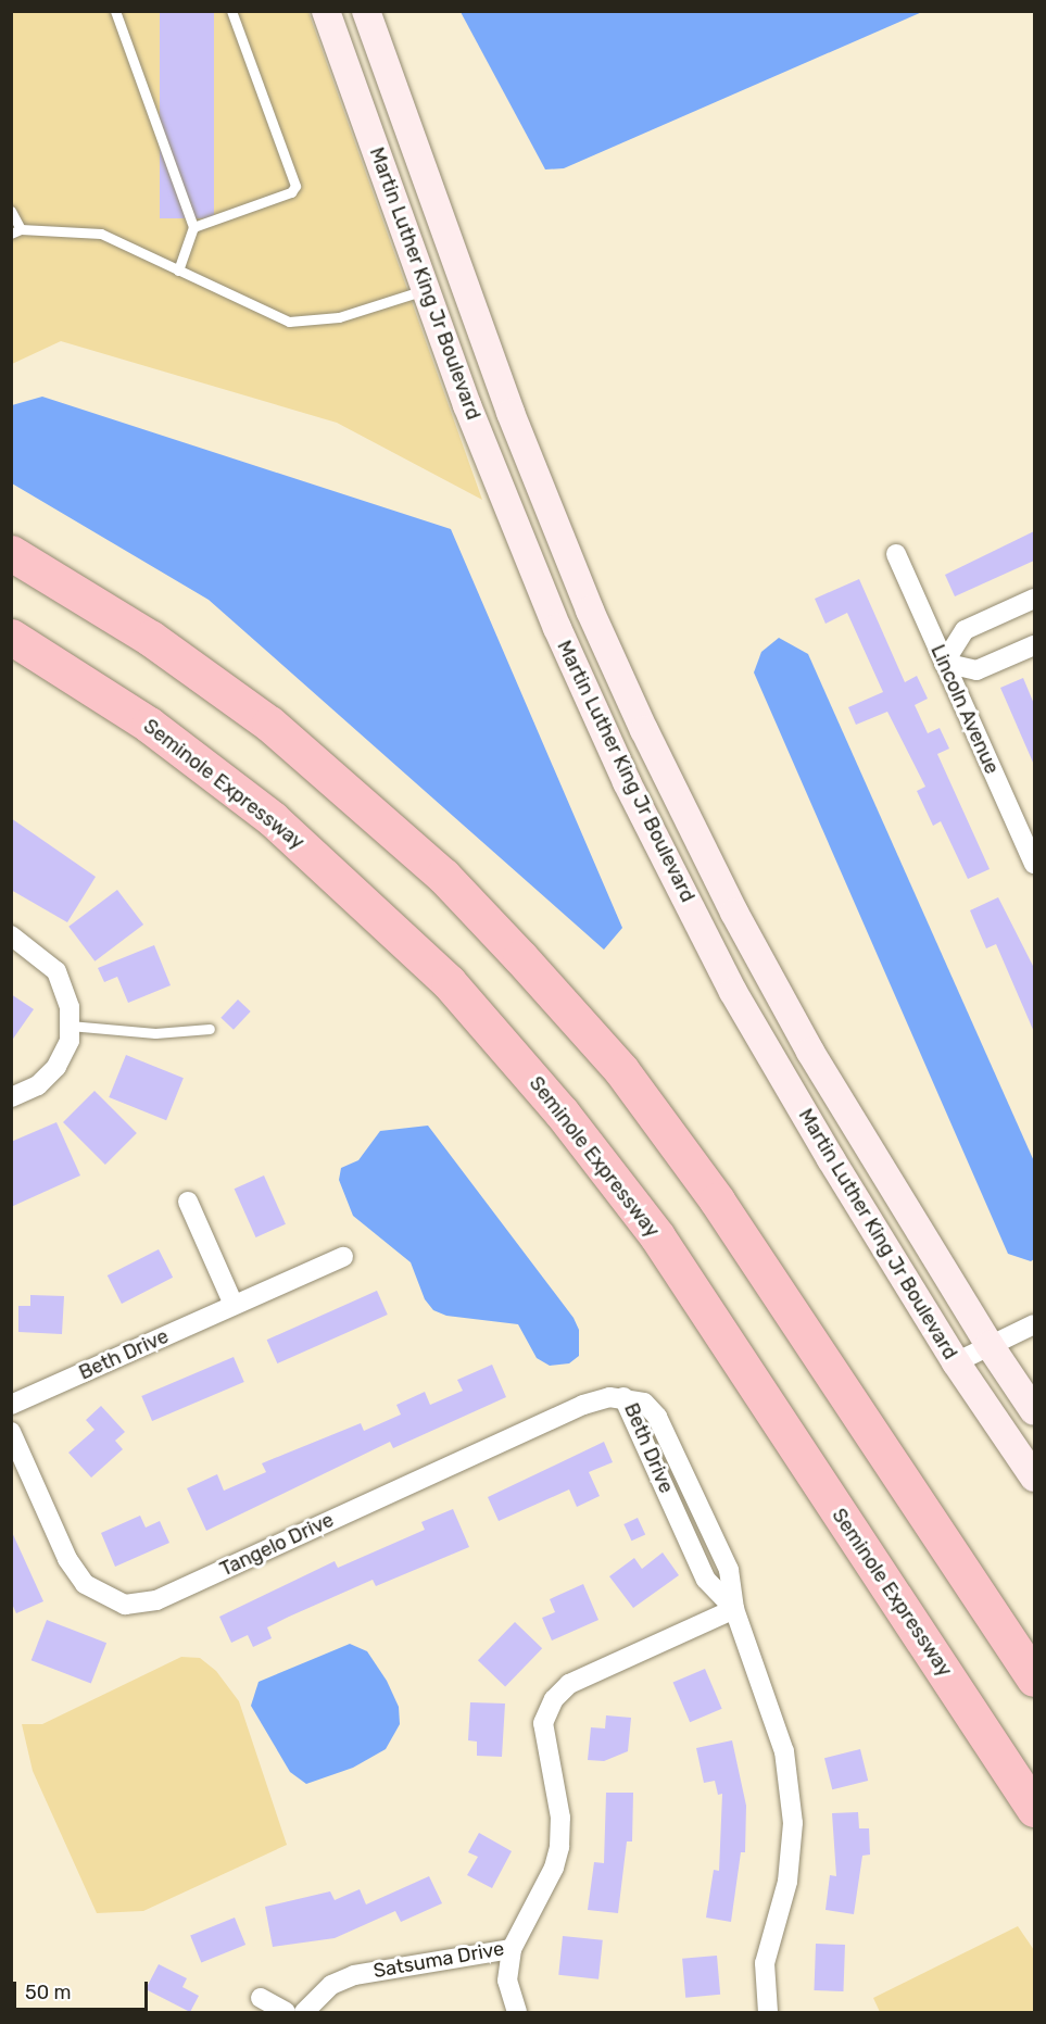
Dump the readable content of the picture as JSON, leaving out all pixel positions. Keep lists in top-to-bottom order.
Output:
{
  "streets": {
    "highway": ["Seminole Expressway"],
    "main road": ["Martin Luther King Jr Boulevard"],
    "street": [
      "Lincoln Avenue",
      "Beth Drive",
      "Tangelo Drive",
      "Satsuma Drive"
    ]
  },
  "crossings": [
    ["Beth Drive", "Tangelo Drive"],
    ["Beth Drive", "Satsuma Drive"]
  ],
  "scale_bar": "50 m"
}
